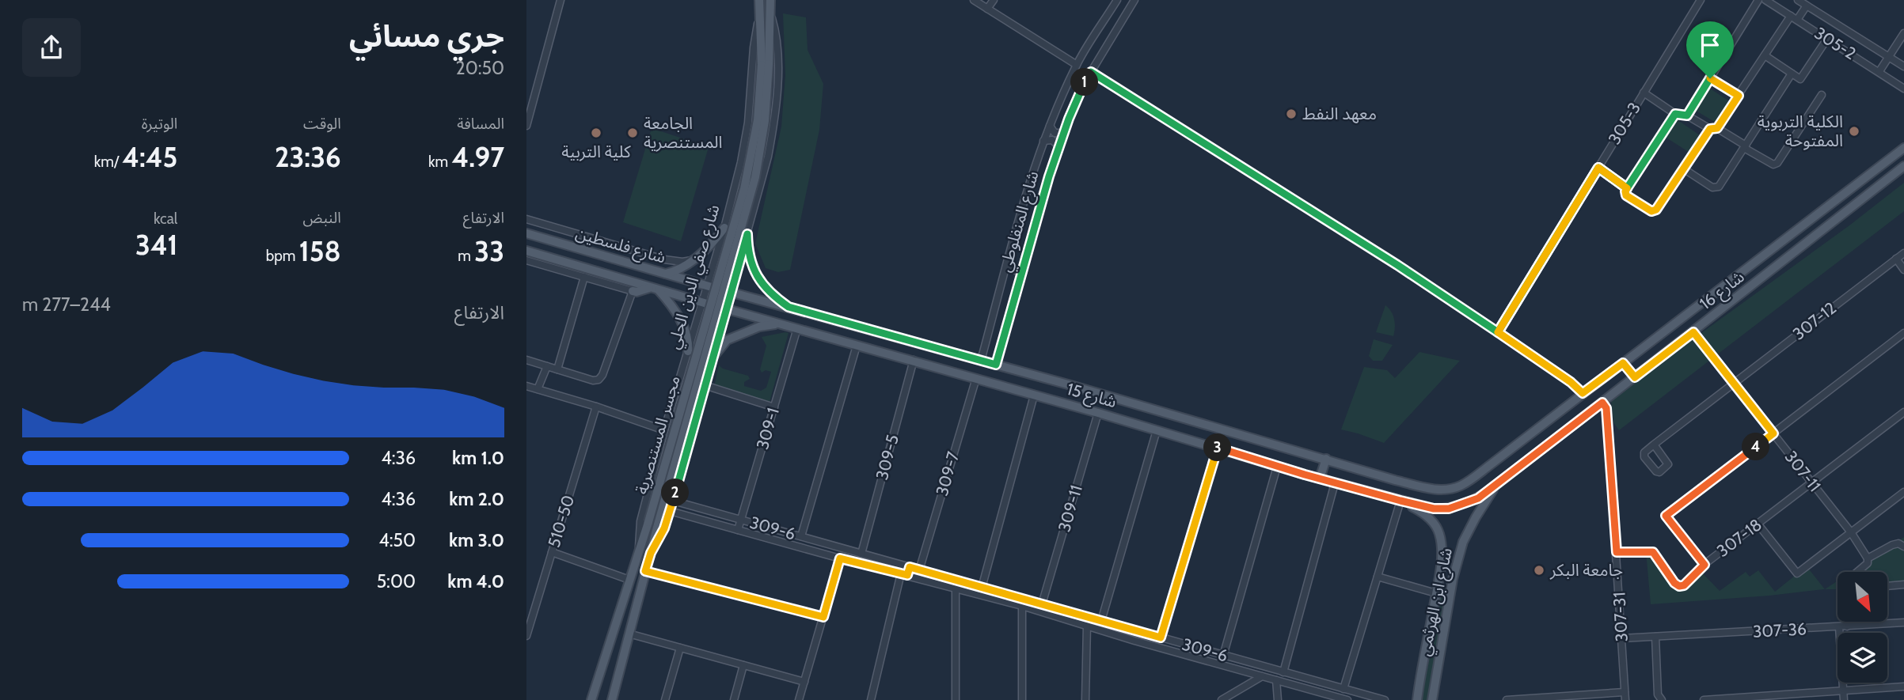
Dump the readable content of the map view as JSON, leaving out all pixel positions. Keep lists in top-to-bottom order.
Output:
{
  "streets": {
    "main road": [
      "شارع فلسطين",
      "شارع صفي الدين الحلي",
      "شارع 16",
      "شارع 15",
      "مجسر المستنصرية",
      "شارع ابن الهرثمي"
    ],
    "street": [
      "305-2",
      "305-3",
      "شارع المنفلوطي",
      "307-12",
      "309-1",
      "309-5",
      "307-11",
      "309-7",
      "309-11",
      "510-50",
      "309-6",
      "307-18",
      "307-31",
      "307-36"
    ]
  },
  "crossings": [
    ["شارع المنفلوطي", "شارع 15"],
    ["شارع فلسطين", "شارع صفي الدين الحلي"],
    ["شارع صفي الدين الحلي", "مجسر المستنصرية"],
    ["شارع 16", "شارع 15"],
    ["شارع 16", "307-11"],
    ["شارع 16", "شارع ابن الهرثمي"],
    ["شارع 16", "307-31"],
    ["307-12", "307-11"],
    ["شارع 15", "309-1"],
    ["شارع 15", "309-5"],
    ["شارع 15", "309-7"],
    ["شارع 15", "309-11"],
    ["شارع 15", "شارع ابن الهرثمي"],
    ["309-1", "309-6"],
    ["309-5", "309-6"],
    ["307-11", "307-18"],
    ["309-7", "309-6"],
    ["309-11", "309-6"],
    ["307-31", "307-36"]
  ],
  "places": [
    "معهد النفط",
    "الكلية التربوية المفتوحة",
    "كلية التربية",
    "الجامعة المستنصرية",
    "جامعة البكر"
  ],
  "north": "bottom right",
  "page": {
    "heading": ["جري مسائي", "20:50"],
    "pins": [
      "1",
      "4",
      "3",
      "2"
    ],
    "stats": [
      ["المسافة", "4.97 km"],
      ["الوقت", "23:36"],
      ["الوتيرة", "4:45 /km"],
      ["الارتفاع", "33 m"],
      ["النبض", "158 bpm"],
      ["kcal", "341"]
    ],
    "chart": ["الارتفاع", "244–277 m"],
    "list": [
      {
        "name": "1.0 km",
        "note": "4:36"
      },
      {
        "name": "2.0 km",
        "note": "4:36"
      },
      {
        "name": "3.0 km",
        "note": "4:50"
      },
      {
        "name": "4.0 km",
        "note": "5:00"
      }
    ]
  }
}
